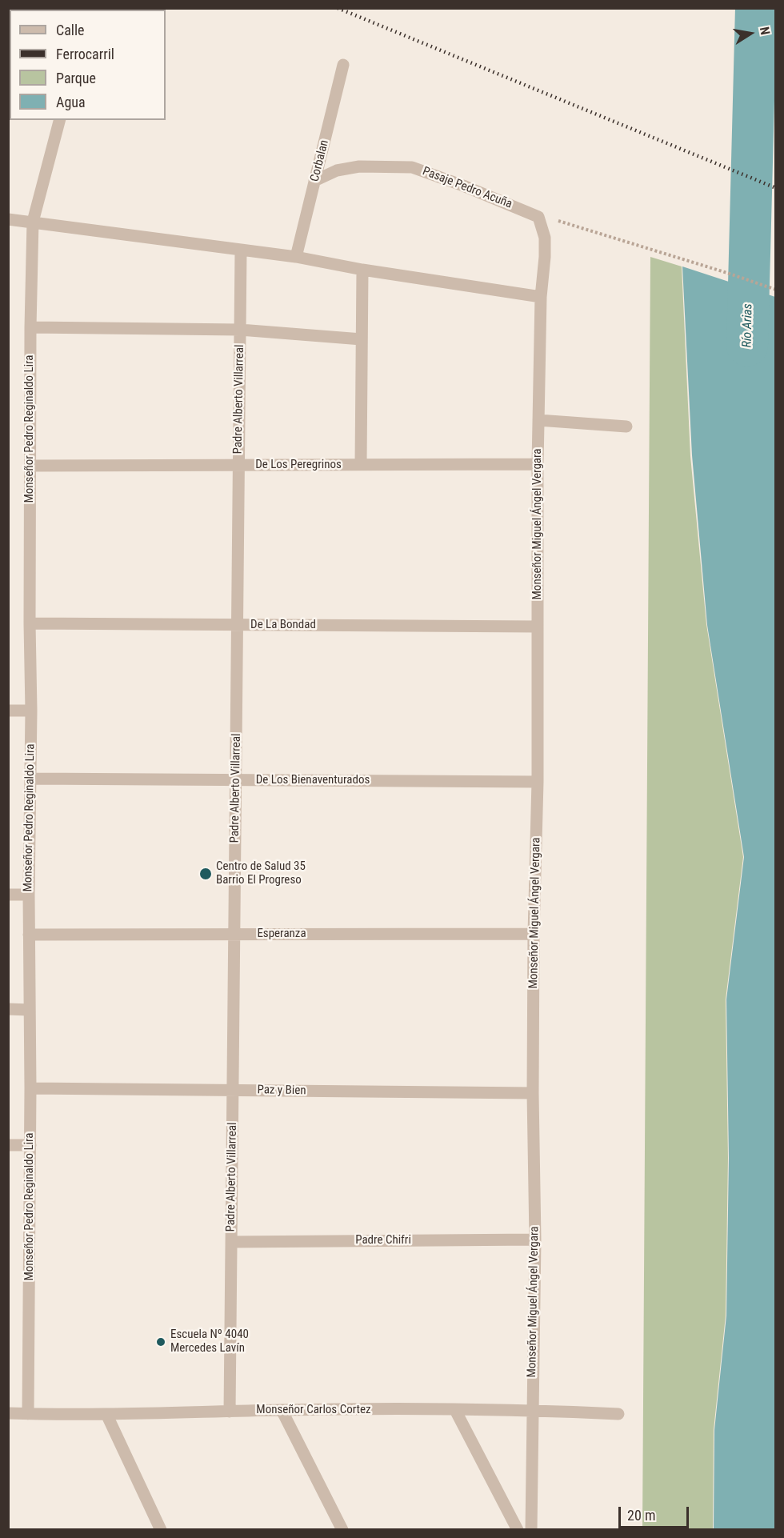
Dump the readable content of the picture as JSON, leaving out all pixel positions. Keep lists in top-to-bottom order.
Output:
{
  "streets": {
    "street": [
      "Corbalan",
      "Pasaje Pedro Acuña",
      "Padre Alberto Villarreal",
      "Monseñor Pedro Reginaldo Lira",
      "De Los Peregrinos",
      "Monseñor Miguel Ángel Vergara",
      "De La Bondad",
      "De Los Bienaventurados",
      "Esperanza",
      "Paz y Bien",
      "Padre Chifri",
      "Monseñor Carlos Cortez"
    ]
  },
  "crossings": [
    ["Corbalan", "Pasaje Pedro Acuña"],
    ["Padre Alberto Villarreal", "De Los Peregrinos"],
    ["Padre Alberto Villarreal", "De La Bondad"],
    ["Padre Alberto Villarreal", "De Los Bienaventurados"],
    ["Padre Alberto Villarreal", "Esperanza"],
    ["Padre Alberto Villarreal", "Paz y Bien"],
    ["Padre Alberto Villarreal", "Padre Chifri"],
    ["Padre Alberto Villarreal", "Monseñor Carlos Cortez"],
    ["Monseñor Pedro Reginaldo Lira", "De Los Peregrinos"],
    ["Monseñor Pedro Reginaldo Lira", "De La Bondad"],
    ["Monseñor Pedro Reginaldo Lira", "De Los Bienaventurados"],
    ["Monseñor Pedro Reginaldo Lira", "Esperanza"],
    ["Monseñor Pedro Reginaldo Lira", "Paz y Bien"],
    ["Monseñor Pedro Reginaldo Lira", "Monseñor Carlos Cortez"],
    ["De Los Peregrinos", "Monseñor Miguel Ángel Vergara"],
    ["Monseñor Miguel Ángel Vergara", "De La Bondad"],
    ["Monseñor Miguel Ángel Vergara", "De Los Bienaventurados"],
    ["Monseñor Miguel Ángel Vergara", "Esperanza"],
    ["Monseñor Miguel Ángel Vergara", "Paz y Bien"],
    ["Monseñor Miguel Ángel Vergara", "Padre Chifri"],
    ["Monseñor Miguel Ángel Vergara", "Monseñor Carlos Cortez"]
  ],
  "water": ["Río Arias"],
  "places": ["Centro de Salud 35 Barrio El Progreso", "Escuela Nº 4040 Mercedes Lavín"],
  "legend": [
    "Calle",
    "Ferrocarril",
    "Parque",
    "Agua"
  ],
  "scale_bar": "20 m",
  "north": "right"
}
